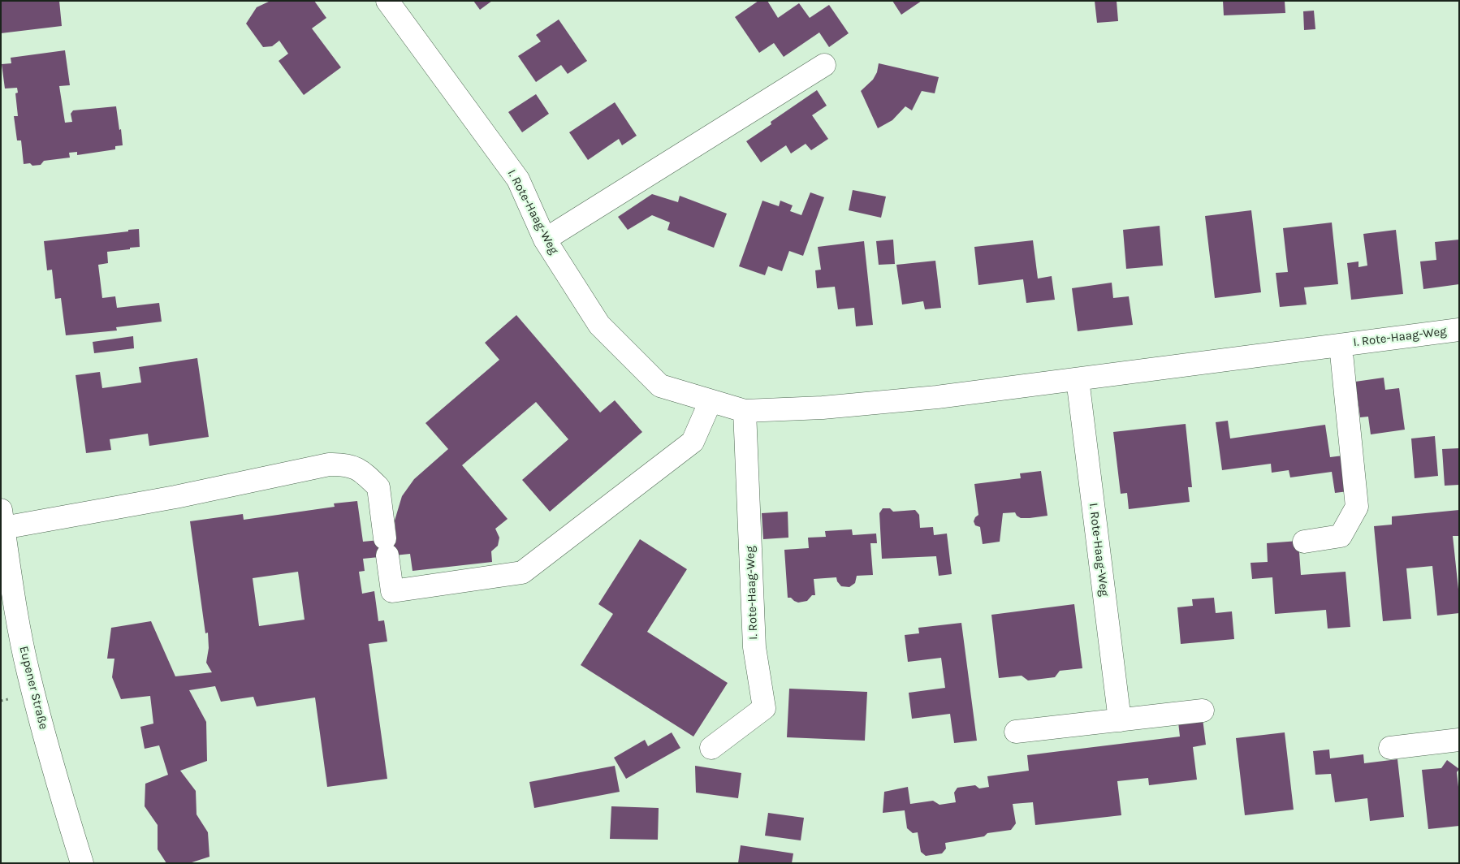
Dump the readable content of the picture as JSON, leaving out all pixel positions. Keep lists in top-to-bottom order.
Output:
{
  "streets": {
    "street": ["I. Rote-Haag-Weg", "Eupener Straße"]
  }
}
